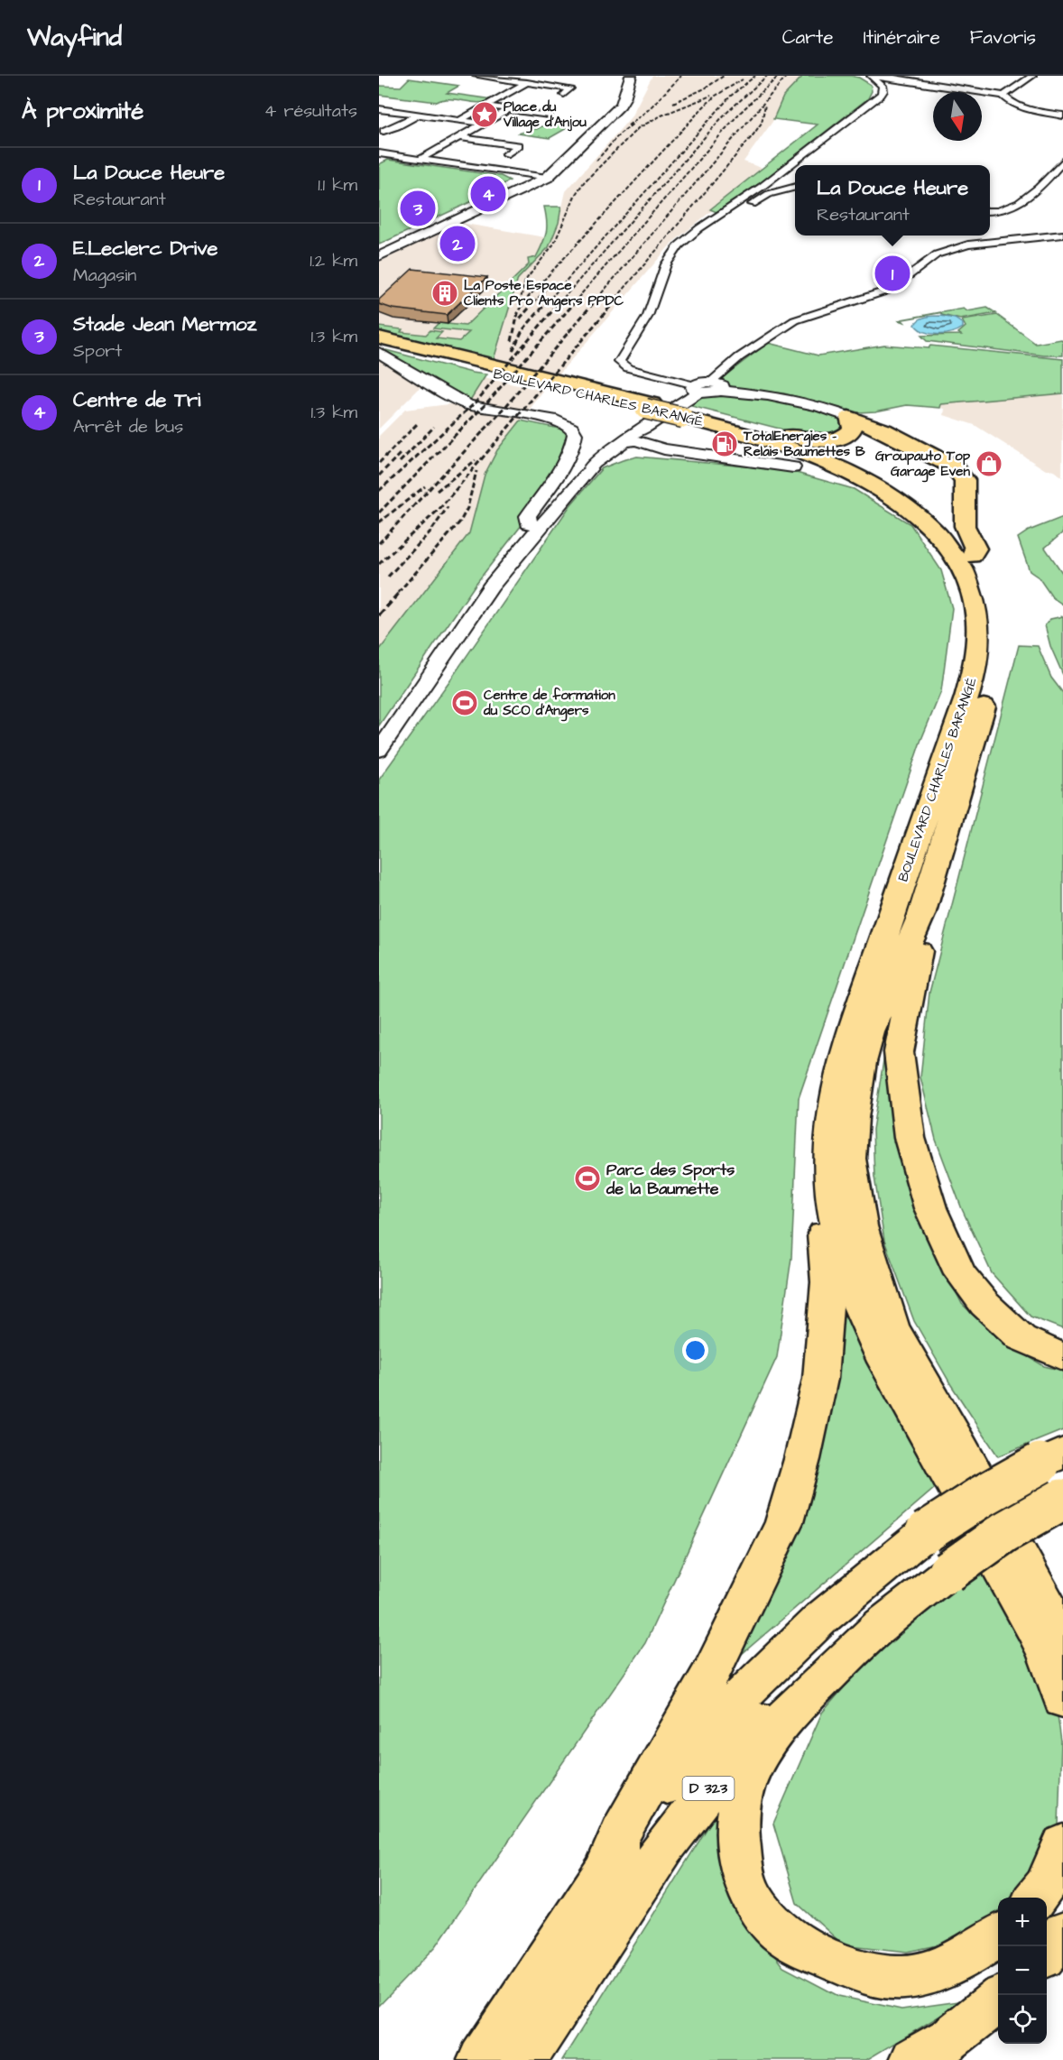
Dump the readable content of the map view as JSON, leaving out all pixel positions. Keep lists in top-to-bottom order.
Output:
{
  "streets": {
    "highway": ["BOULEVARD CHARLES BARANGÉ", "D 323"]
  },
  "places": {
    "place": ["Place du Village d'Anjou"],
    "building": ["La Poste Espace Clients Pro Angers PPDC"],
    "fuel station": ["TotalEnergies - Relais Baumettes B"],
    "shop": ["Groupauto Top Garage Even"],
    "sports": ["Centre de formation du SCO d’Angers", "Parc des Sports de la Baumette"]
  },
  "north": "bottom",
  "page": {
    "header": "Wayfind",
    "nav": ["Carte", "Itinéraire", "Favoris"],
    "heading": ["À proximité", "4 résultats"],
    "list": [
      {
        "mark": "1",
        "name": "La Douce Heure",
        "note": "Restaurant",
        "value": "1.1 km"
      },
      {
        "mark": "2",
        "name": "E.Leclerc Drive",
        "note": "Magasin",
        "value": "1.2 km"
      },
      {
        "mark": "3",
        "name": "Stade Jean Mermoz",
        "note": "Sport",
        "value": "1.3 km"
      },
      {
        "mark": "4",
        "name": "Centre de Tri",
        "note": "Arrêt de bus",
        "value": "1.3 km"
      }
    ],
    "popup": ["La Douce Heure", "Restaurant"],
    "pins": [
      "4",
      "3",
      "2",
      "1"
    ],
    "map_buttons": ["+", "−"]
  }
}
